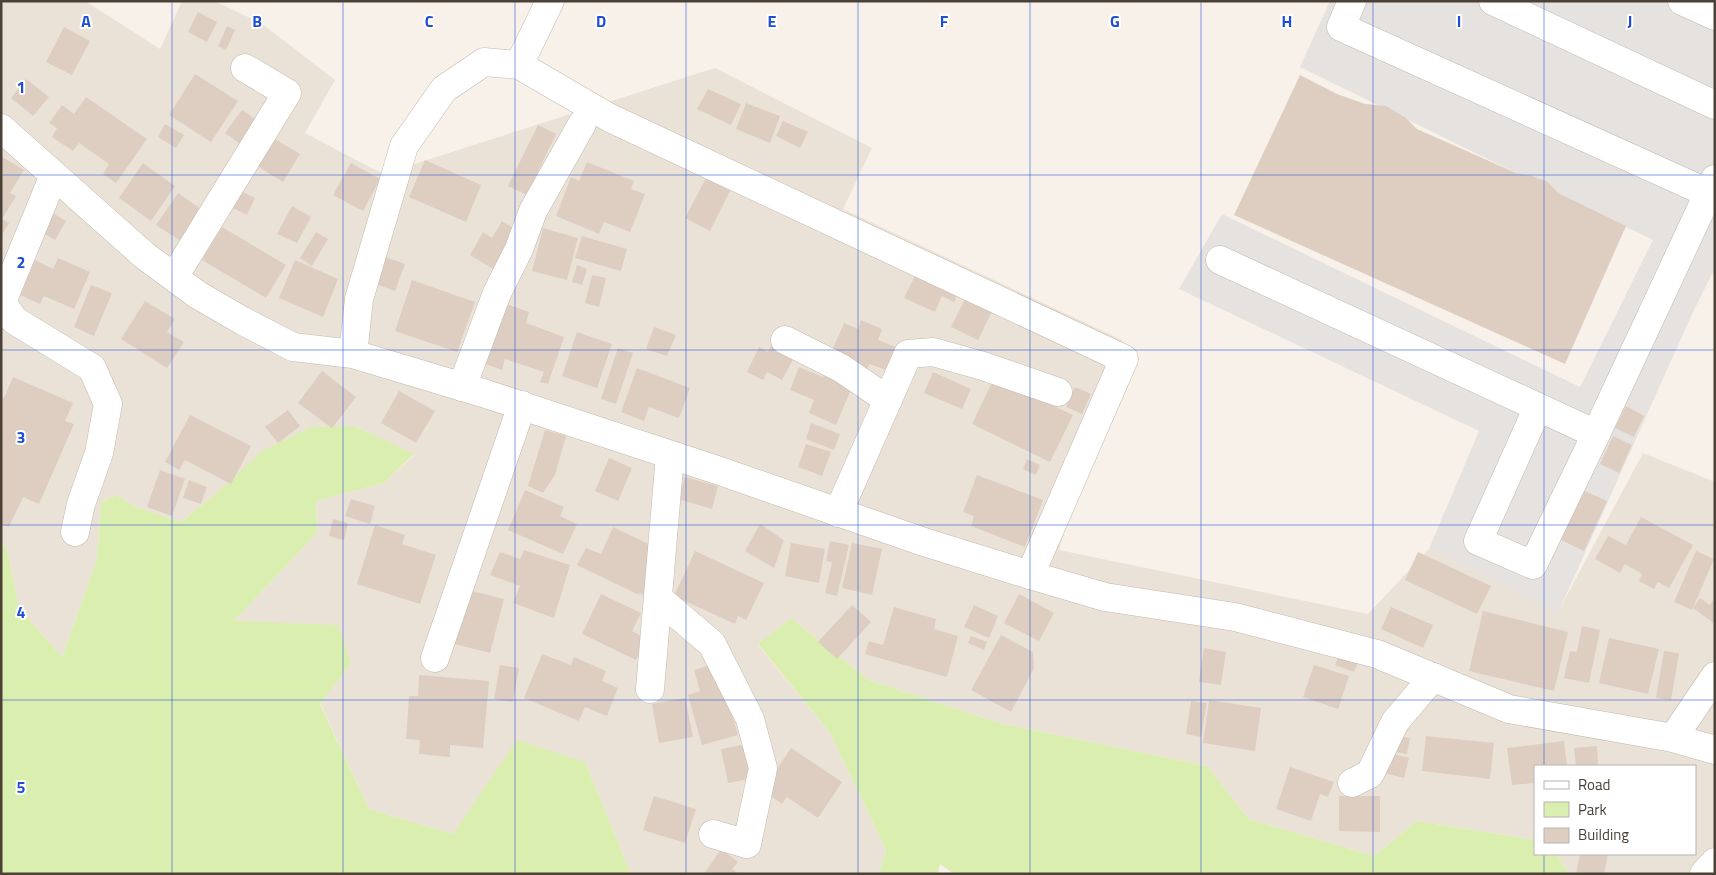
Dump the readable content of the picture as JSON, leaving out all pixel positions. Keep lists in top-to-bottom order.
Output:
{
  "legend": ["Road", "Park", "Building"],
  "grid": {
    "columns": [
      "A",
      "B",
      "C",
      "D",
      "E",
      "F",
      "G",
      "H",
      "I",
      "J"
    ],
    "rows": [
      "1",
      "2",
      "3",
      "4",
      "5"
    ]
  }
}
